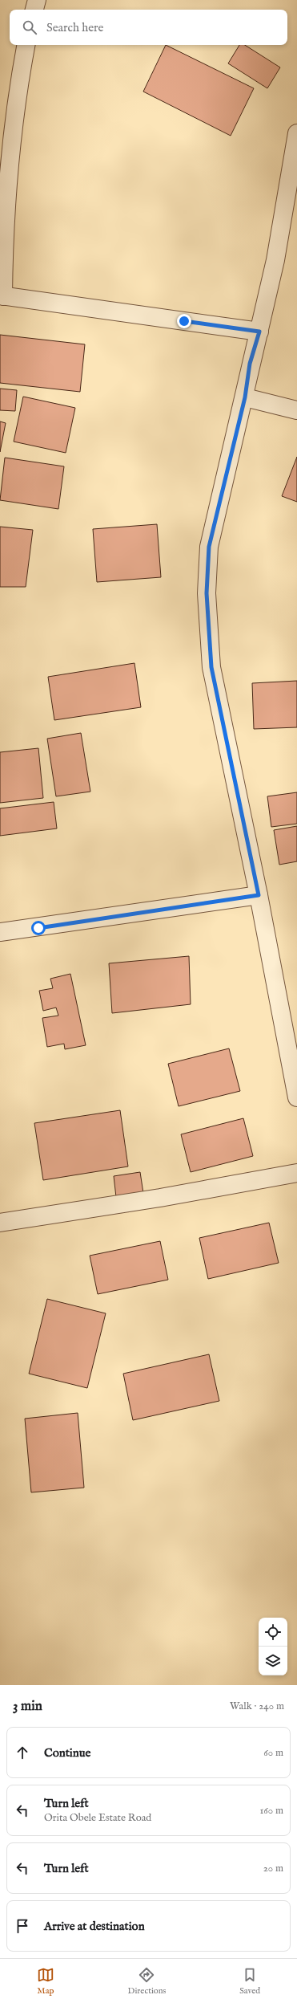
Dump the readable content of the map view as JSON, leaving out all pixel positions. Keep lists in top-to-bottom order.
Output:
{
  "page": {
    "search": "Search here",
    "heading": ["3 min", "Walk · 240 m"],
    "list": [
      ["Continue", "60 m"],
      ["Turn left", "Orita Obele Estate Road", "160 m"],
      ["Turn left", "20 m"],
      "Arrive at destination"
    ],
    "nav": ["Map", "Directions", "Saved"]
  }
}
